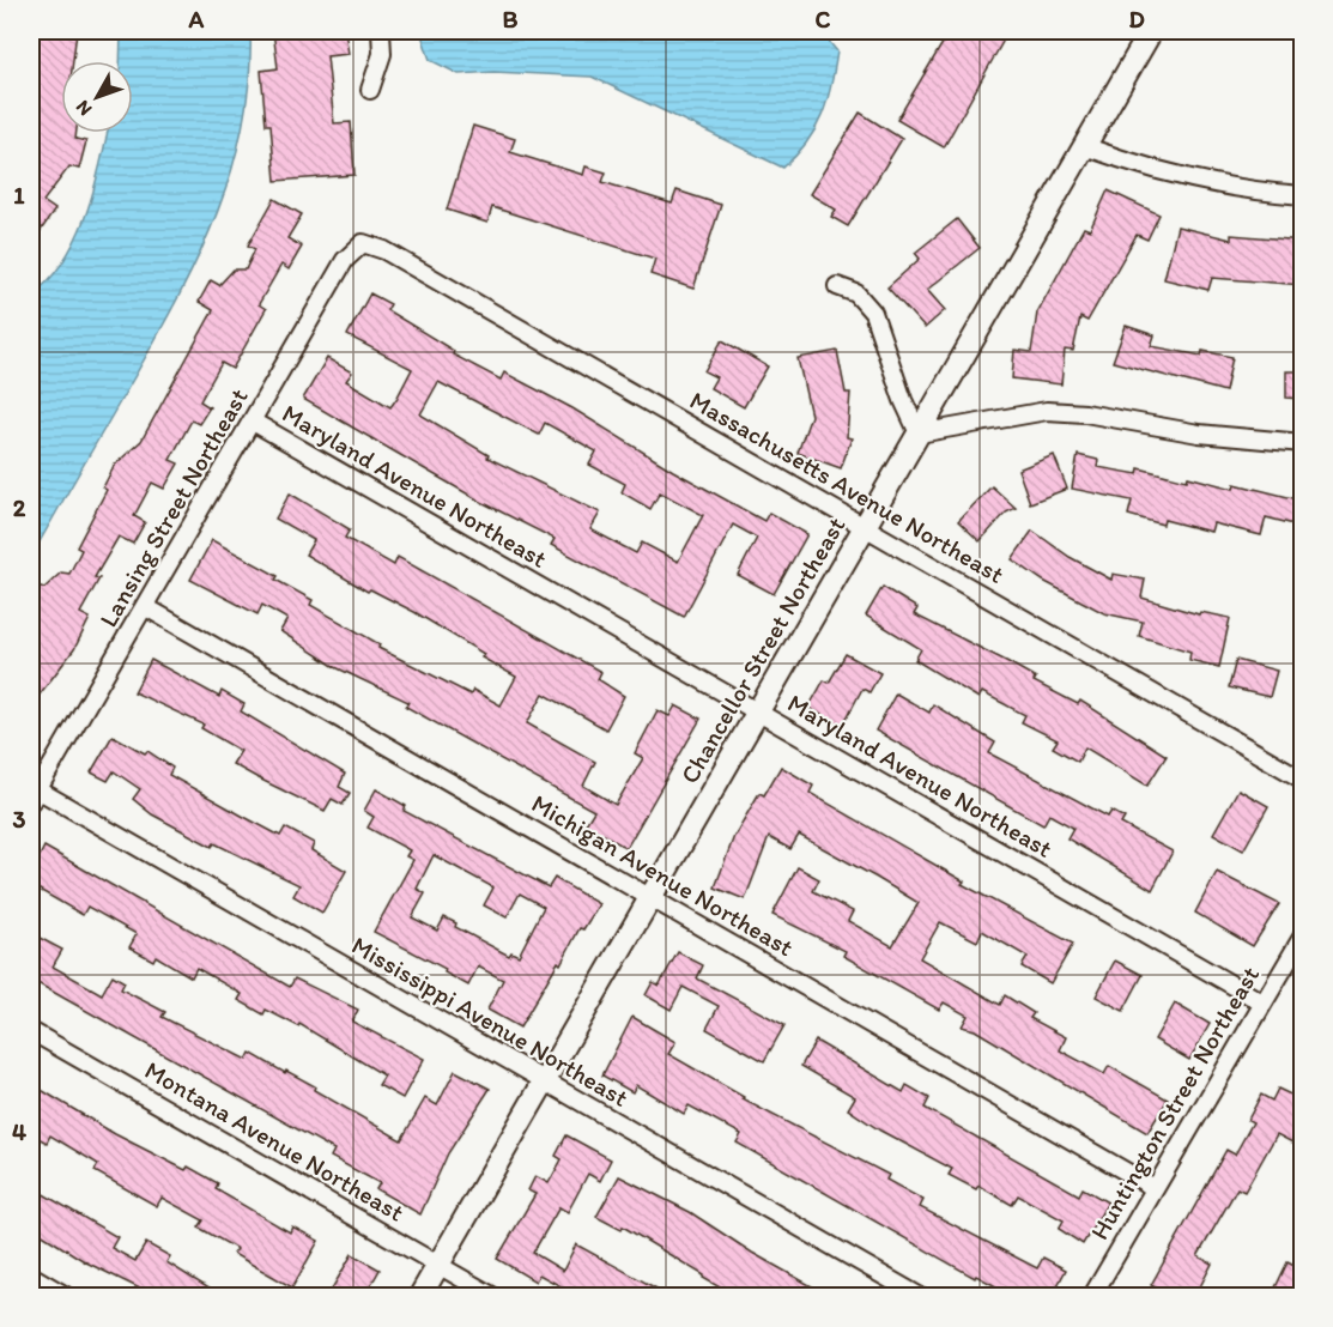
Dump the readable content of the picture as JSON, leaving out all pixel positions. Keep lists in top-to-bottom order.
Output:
{
  "streets": {
    "street": [
      "Maryland Avenue Northeast",
      "Massachusetts Avenue Northeast",
      "Lansing Street Northeast",
      "Chancellor Street Northeast",
      "Michigan Avenue Northeast",
      "Mississippi Avenue Northeast",
      "Huntington Street Northeast",
      "Montana Avenue Northeast"
    ]
  },
  "crossings": [
    ["Maryland Avenue Northeast", "Lansing Street Northeast"],
    ["Maryland Avenue Northeast", "Chancellor Street Northeast"],
    ["Maryland Avenue Northeast", "Huntington Street Northeast"],
    ["Massachusetts Avenue Northeast", "Lansing Street Northeast"],
    ["Massachusetts Avenue Northeast", "Chancellor Street Northeast"],
    ["Lansing Street Northeast", "Michigan Avenue Northeast"],
    ["Lansing Street Northeast", "Mississippi Avenue Northeast"],
    ["Chancellor Street Northeast", "Michigan Avenue Northeast"],
    ["Chancellor Street Northeast", "Mississippi Avenue Northeast"],
    ["Chancellor Street Northeast", "Montana Avenue Northeast"],
    ["Michigan Avenue Northeast", "Huntington Street Northeast"]
  ],
  "north": "bottom left",
  "grid": {
    "columns": [
      "A",
      "B",
      "C",
      "D"
    ],
    "rows": [
      "1",
      "2",
      "3",
      "4"
    ]
  }
}
